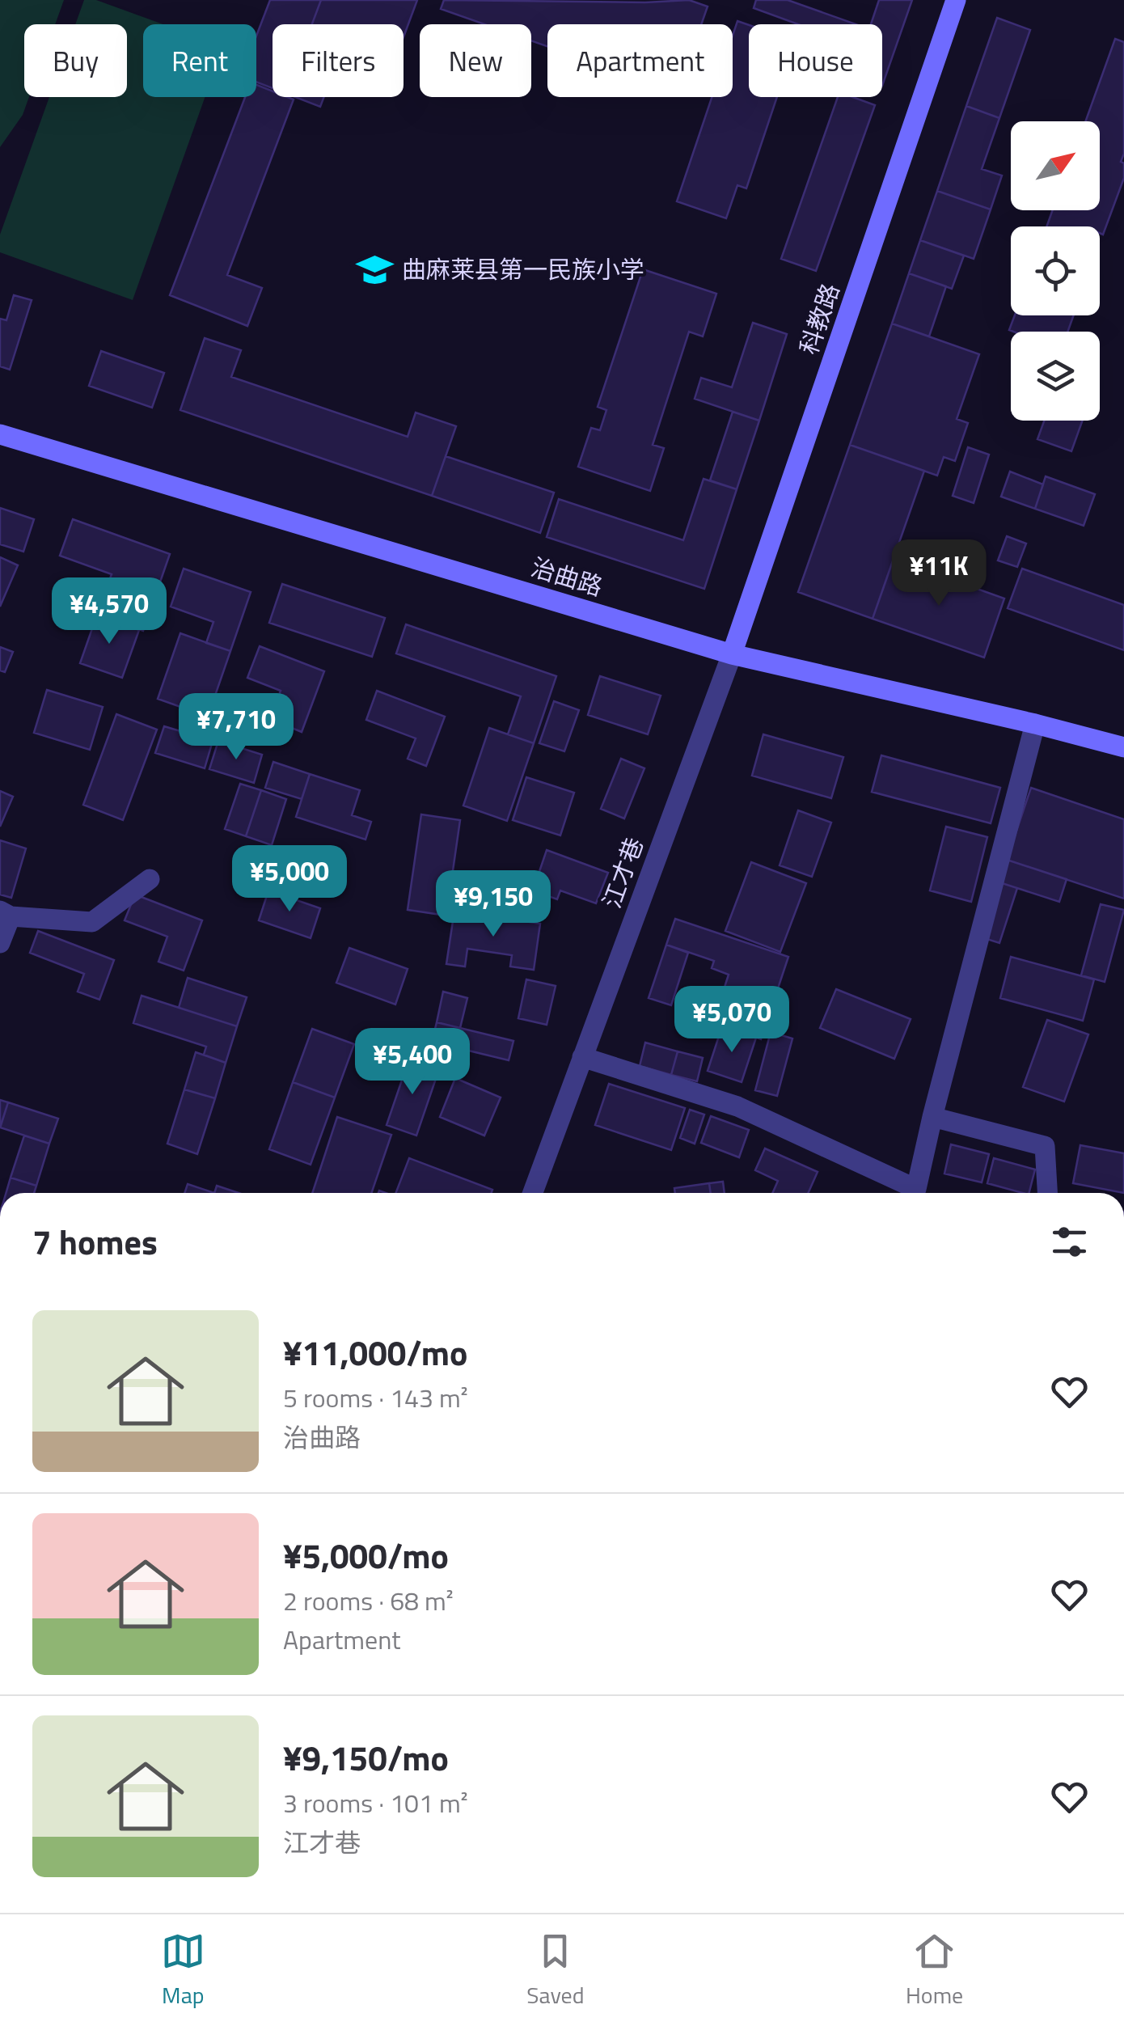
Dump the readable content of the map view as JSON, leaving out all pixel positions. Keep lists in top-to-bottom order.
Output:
{
  "streets": {
    "main road": ["科教路", "治曲路"],
    "street": ["江才巷"]
  },
  "crossings": [
    ["科教路", "治曲路"],
    ["科教路", "江才巷"],
    ["治曲路", "江才巷"]
  ],
  "places": {
    "school or university": ["曲麻莱县第一民族小学"]
  },
  "north": "top right",
  "page": {
    "chip": [
      "Buy",
      "Rent",
      "Filters",
      "New",
      "Apartment",
      "House"
    ],
    "price": [
      "¥11K",
      "¥4,570",
      "¥7,710",
      "¥5,000",
      "¥9,150",
      "¥5,070",
      "¥5,400"
    ],
    "heading": "7 homes",
    "list": [
      {
        "name": "¥11,000/mo",
        "note": "5 rooms · 143 m² · 治曲路"
      },
      {
        "name": "¥5,000/mo",
        "note": "2 rooms · 68 m² · Apartment"
      },
      {
        "name": "¥9,150/mo",
        "note": "3 rooms · 101 m² · 江才巷"
      }
    ],
    "tabs": ["Map", "Saved", "Home"]
  }
}
